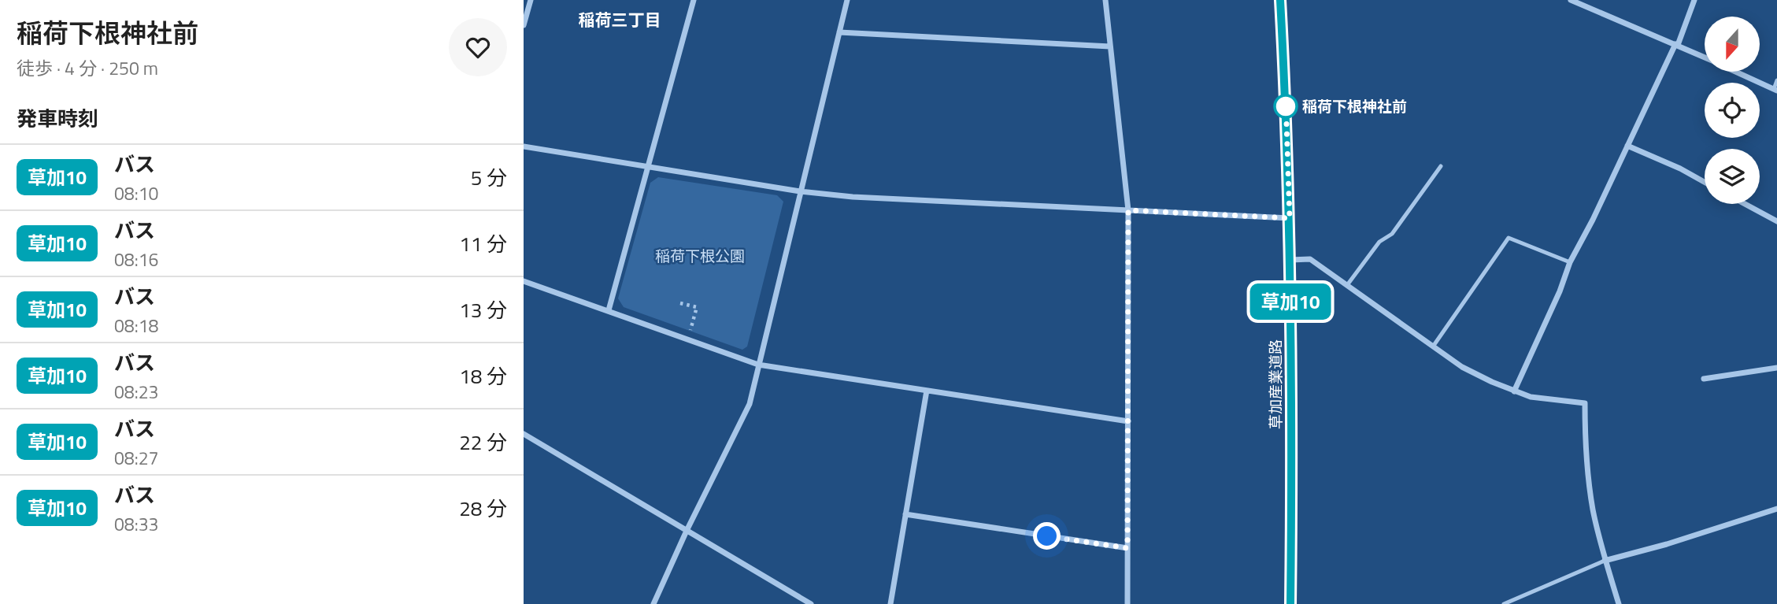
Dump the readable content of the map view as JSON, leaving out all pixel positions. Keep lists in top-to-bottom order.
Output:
{
  "streets": {
    "main road": ["草加産業道路"]
  },
  "districts": ["稲荷三丁目"],
  "parks": ["稲荷下根公園"],
  "places": ["稲荷下根神社前"],
  "lines": ["bus line 草加10"],
  "north": "bottom",
  "page": {
    "heading": [
      ["稲荷下根神社前", "徒歩 · 4 分 · 250 m"],
      "発車時刻"
    ],
    "on_map": "草加10",
    "list": [
      {
        "mark": "草加10",
        "name": "バス",
        "note": "08:10",
        "value": "5 分"
      },
      {
        "mark": "草加10",
        "name": "バス",
        "note": "08:16",
        "value": "11 分"
      },
      {
        "mark": "草加10",
        "name": "バス",
        "note": "08:18",
        "value": "13 分"
      },
      {
        "mark": "草加10",
        "name": "バス",
        "note": "08:23",
        "value": "18 分"
      },
      {
        "mark": "草加10",
        "name": "バス",
        "note": "08:27",
        "value": "22 分"
      },
      {
        "mark": "草加10",
        "name": "バス",
        "note": "08:33",
        "value": "28 分"
      }
    ]
  }
}
